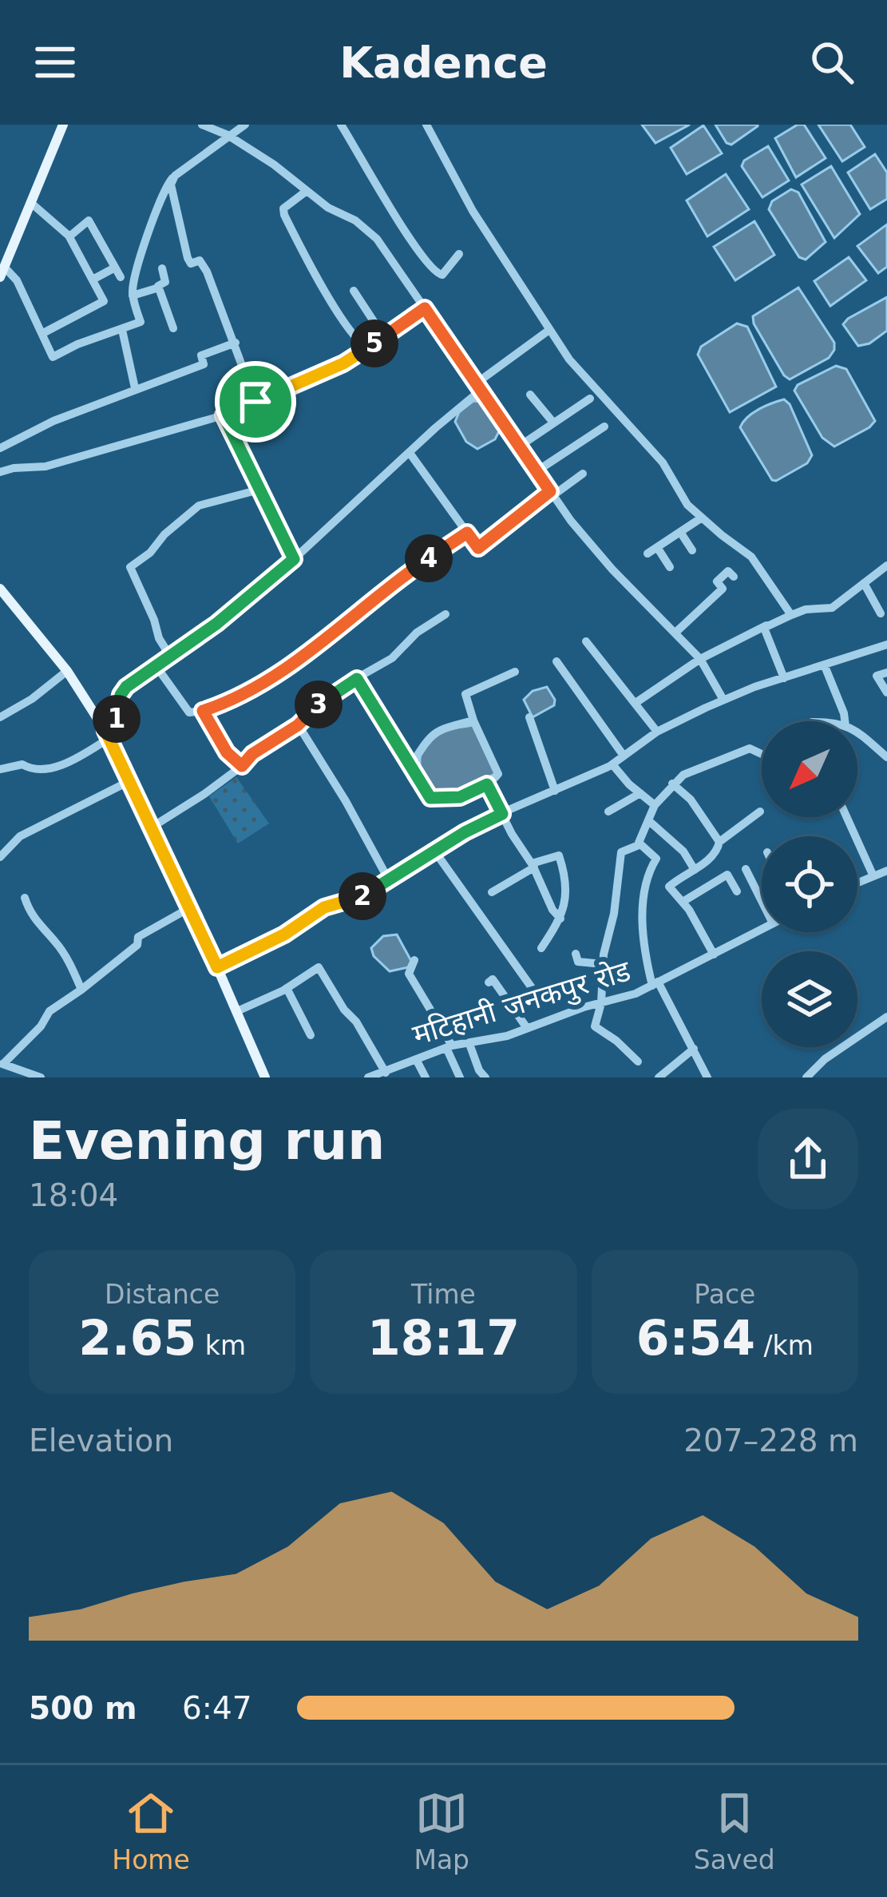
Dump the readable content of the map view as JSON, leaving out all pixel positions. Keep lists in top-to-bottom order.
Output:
{
  "streets": {
    "street": ["मटिहानी जनकपुर रोड"]
  },
  "north": "bottom left",
  "page": {
    "header": "Kadence",
    "pins": [
      "5",
      "4",
      "3",
      "1",
      "2"
    ],
    "heading": ["Evening run", "18:04"],
    "stats": [
      ["Distance", "2.65 km"],
      ["Time", "18:17"],
      ["Pace", "6:54 /km"]
    ],
    "chart": ["Elevation", "207–228 m"],
    "list": [
      {
        "name": "500 m",
        "note": "6:47"
      }
    ],
    "tabs": ["Home", "Map", "Saved"]
  }
}
